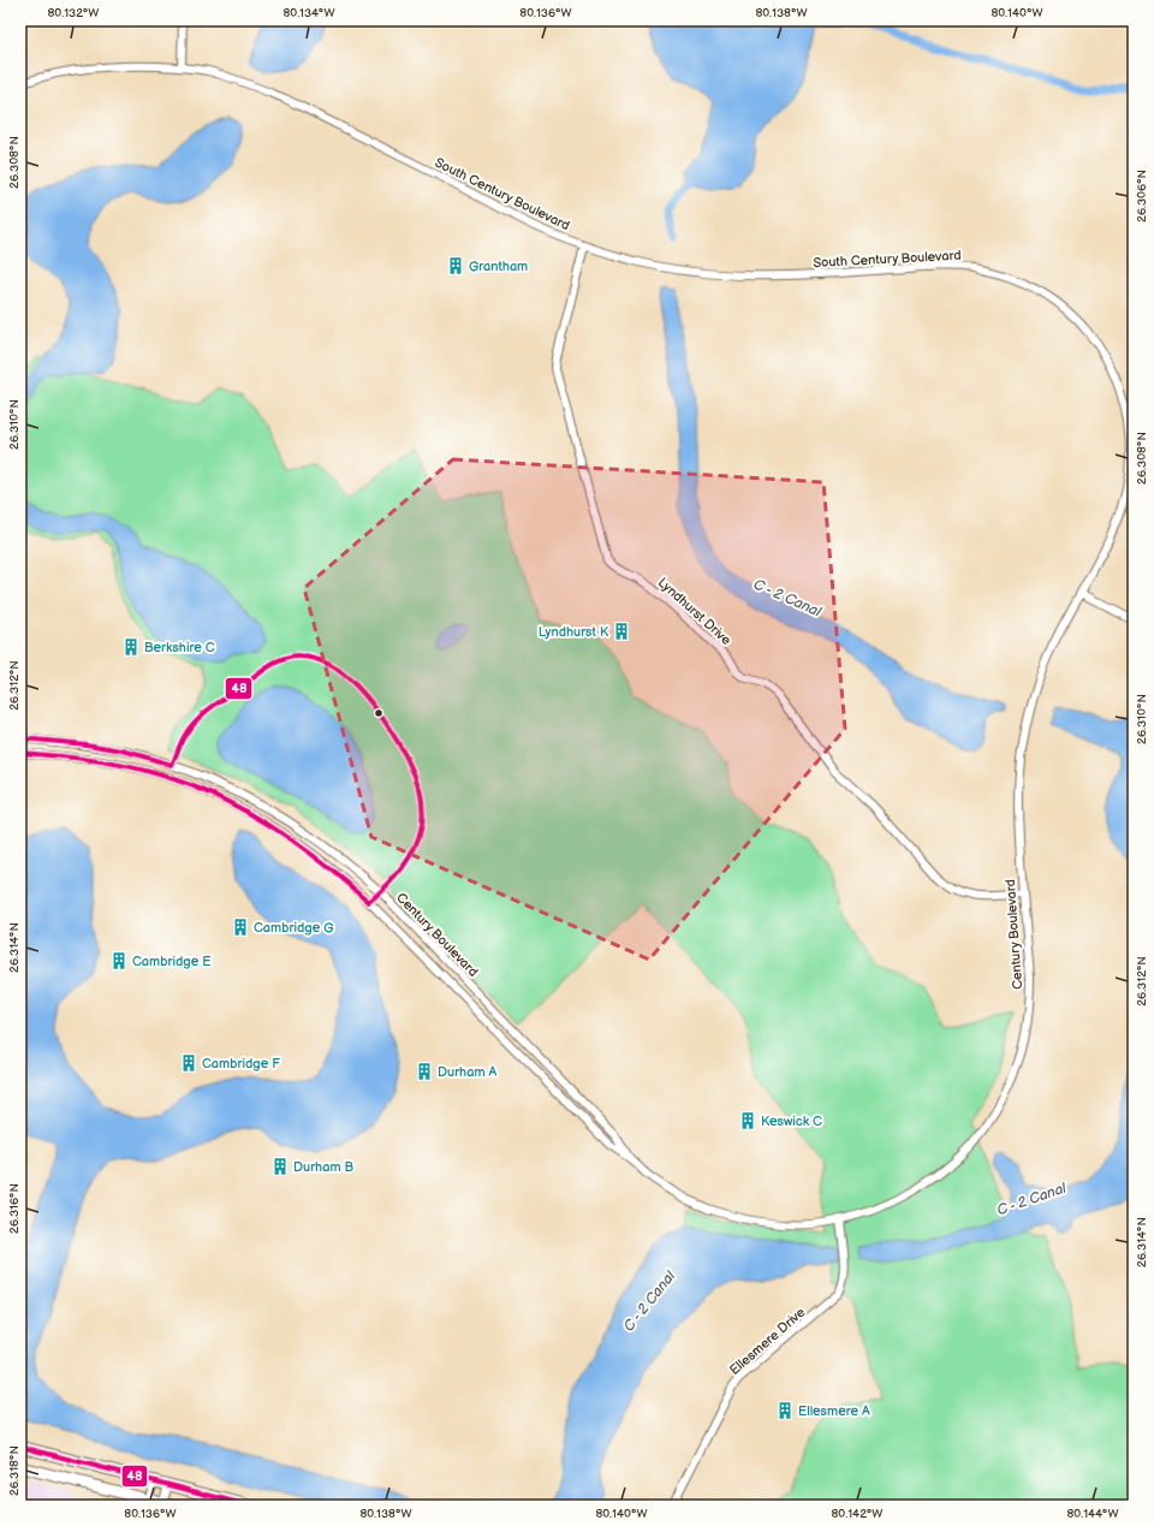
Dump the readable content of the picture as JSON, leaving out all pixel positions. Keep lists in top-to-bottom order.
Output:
{
  "streets": {
    "street": [
      "South Century Boulevard",
      "Lyndhurst Drive",
      "Century Boulevard",
      "Ellesmere Drive"
    ]
  },
  "crossings": [
    ["South Century Boulevard", "Lyndhurst Drive"],
    ["South Century Boulevard", "Century Boulevard"],
    ["Lyndhurst Drive", "Century Boulevard"],
    ["Century Boulevard", "Ellesmere Drive"]
  ],
  "water": ["C - 2 Canal"],
  "places": {
    "building": [
      "Grantham",
      "Lyndhurst K",
      "Berkshire C",
      "Cambridge G",
      "Cambridge E",
      "Cambridge F",
      "Durham A",
      "Keswick C",
      "Durham B",
      "Ellesmere A"
    ]
  },
  "lines": ["transit line 48"],
  "coordinates": [
    "80.132°W",
    "80.134°W",
    "80.136°W",
    "80.138°W",
    "80.140°W",
    "26.308°N",
    "26.306°N",
    "26.310°N",
    "26.312°N",
    "26.314°N",
    "26.316°N",
    "26.318°N",
    "80.142°W",
    "80.144°W"
  ]
}
